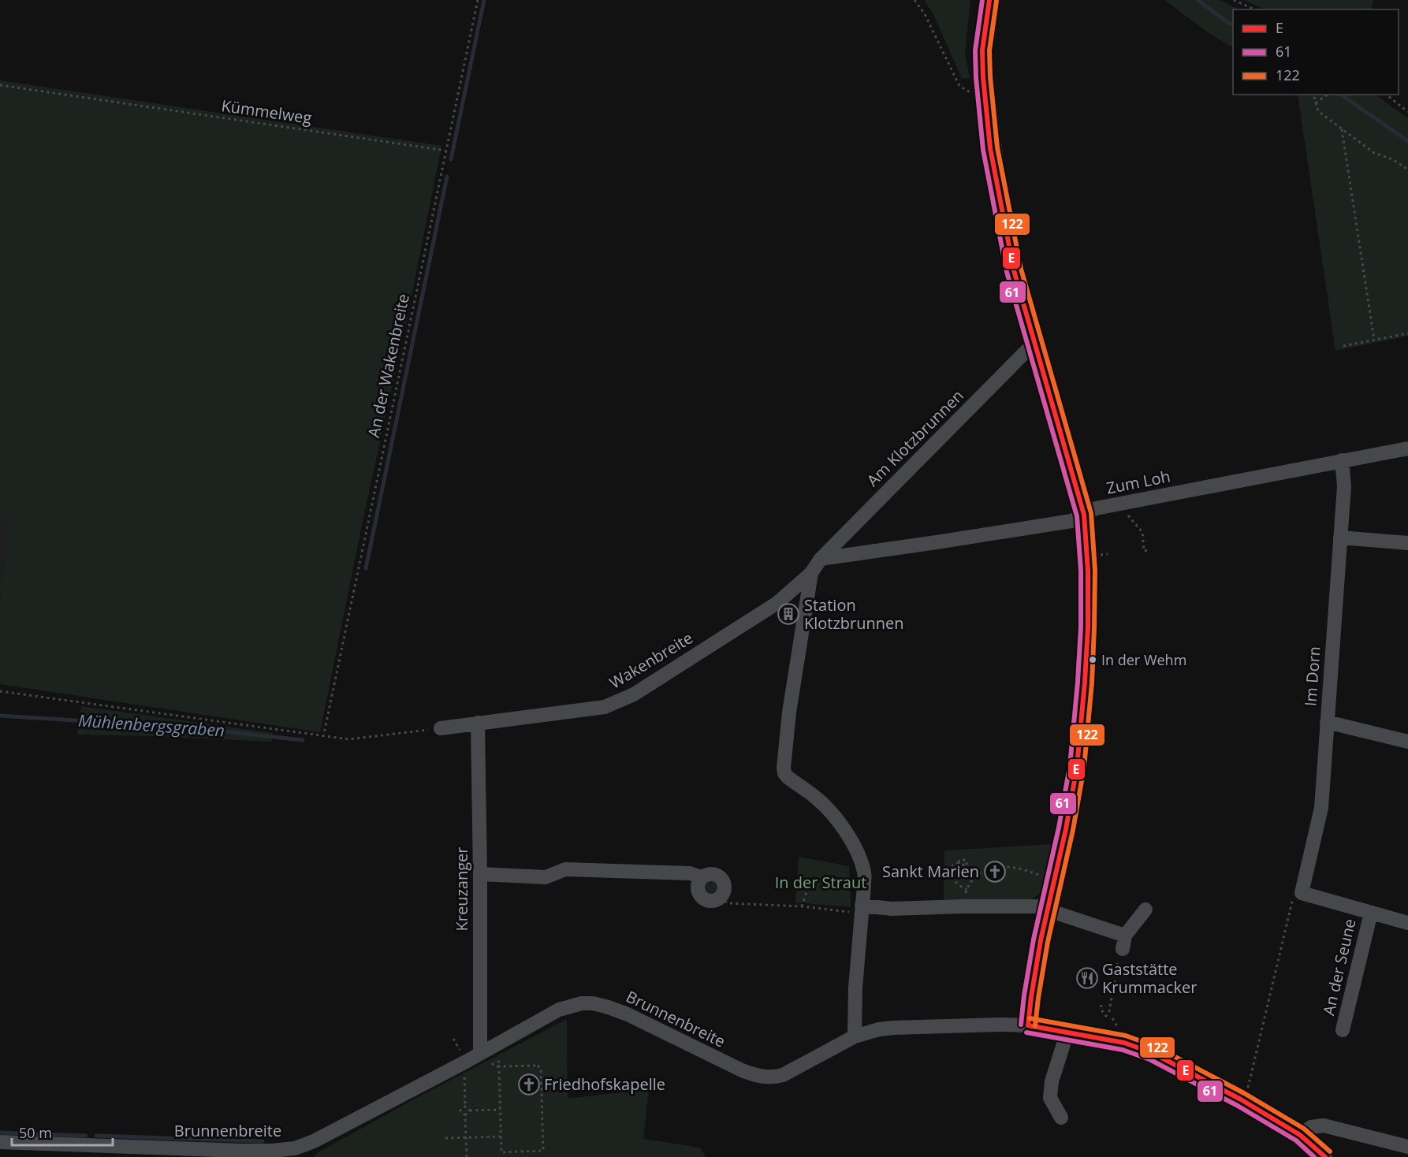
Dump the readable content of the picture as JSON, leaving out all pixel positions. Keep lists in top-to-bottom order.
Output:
{
  "streets": {
    "street": [
      "Am Klotzbrunnen",
      "Zum Loh",
      "Wakenbreite",
      "Im Dorn",
      "Kreuzanger",
      "An der Seune",
      "Brunnenbreite"
    ],
    "path": ["Kümmelweg", "An der Wakenbreite"]
  },
  "crossings": [
    ["Kümmelweg", "An der Wakenbreite"],
    ["Am Klotzbrunnen", "Zum Loh"],
    ["Am Klotzbrunnen", "Wakenbreite"],
    ["Zum Loh", "Wakenbreite"],
    ["Zum Loh", "Im Dorn"],
    ["Wakenbreite", "Kreuzanger"],
    ["Im Dorn", "An der Seune"],
    ["Kreuzanger", "Brunnenbreite"]
  ],
  "water": ["Mühlenbergsgraben"],
  "parks": ["In der Straut"],
  "places": {
    "building": ["Station Klotzbrunnen"],
    "other": ["In der Wehm"],
    "church": ["Sankt Marien", "Friedhofskapelle"],
    "restaurant": ["Gaststätte Krummacker"]
  },
  "lines": ["transit line E", "transit line 61", "transit line 122"],
  "legend": ["E", "61", "122"],
  "scale_bar": "50 m"
}
